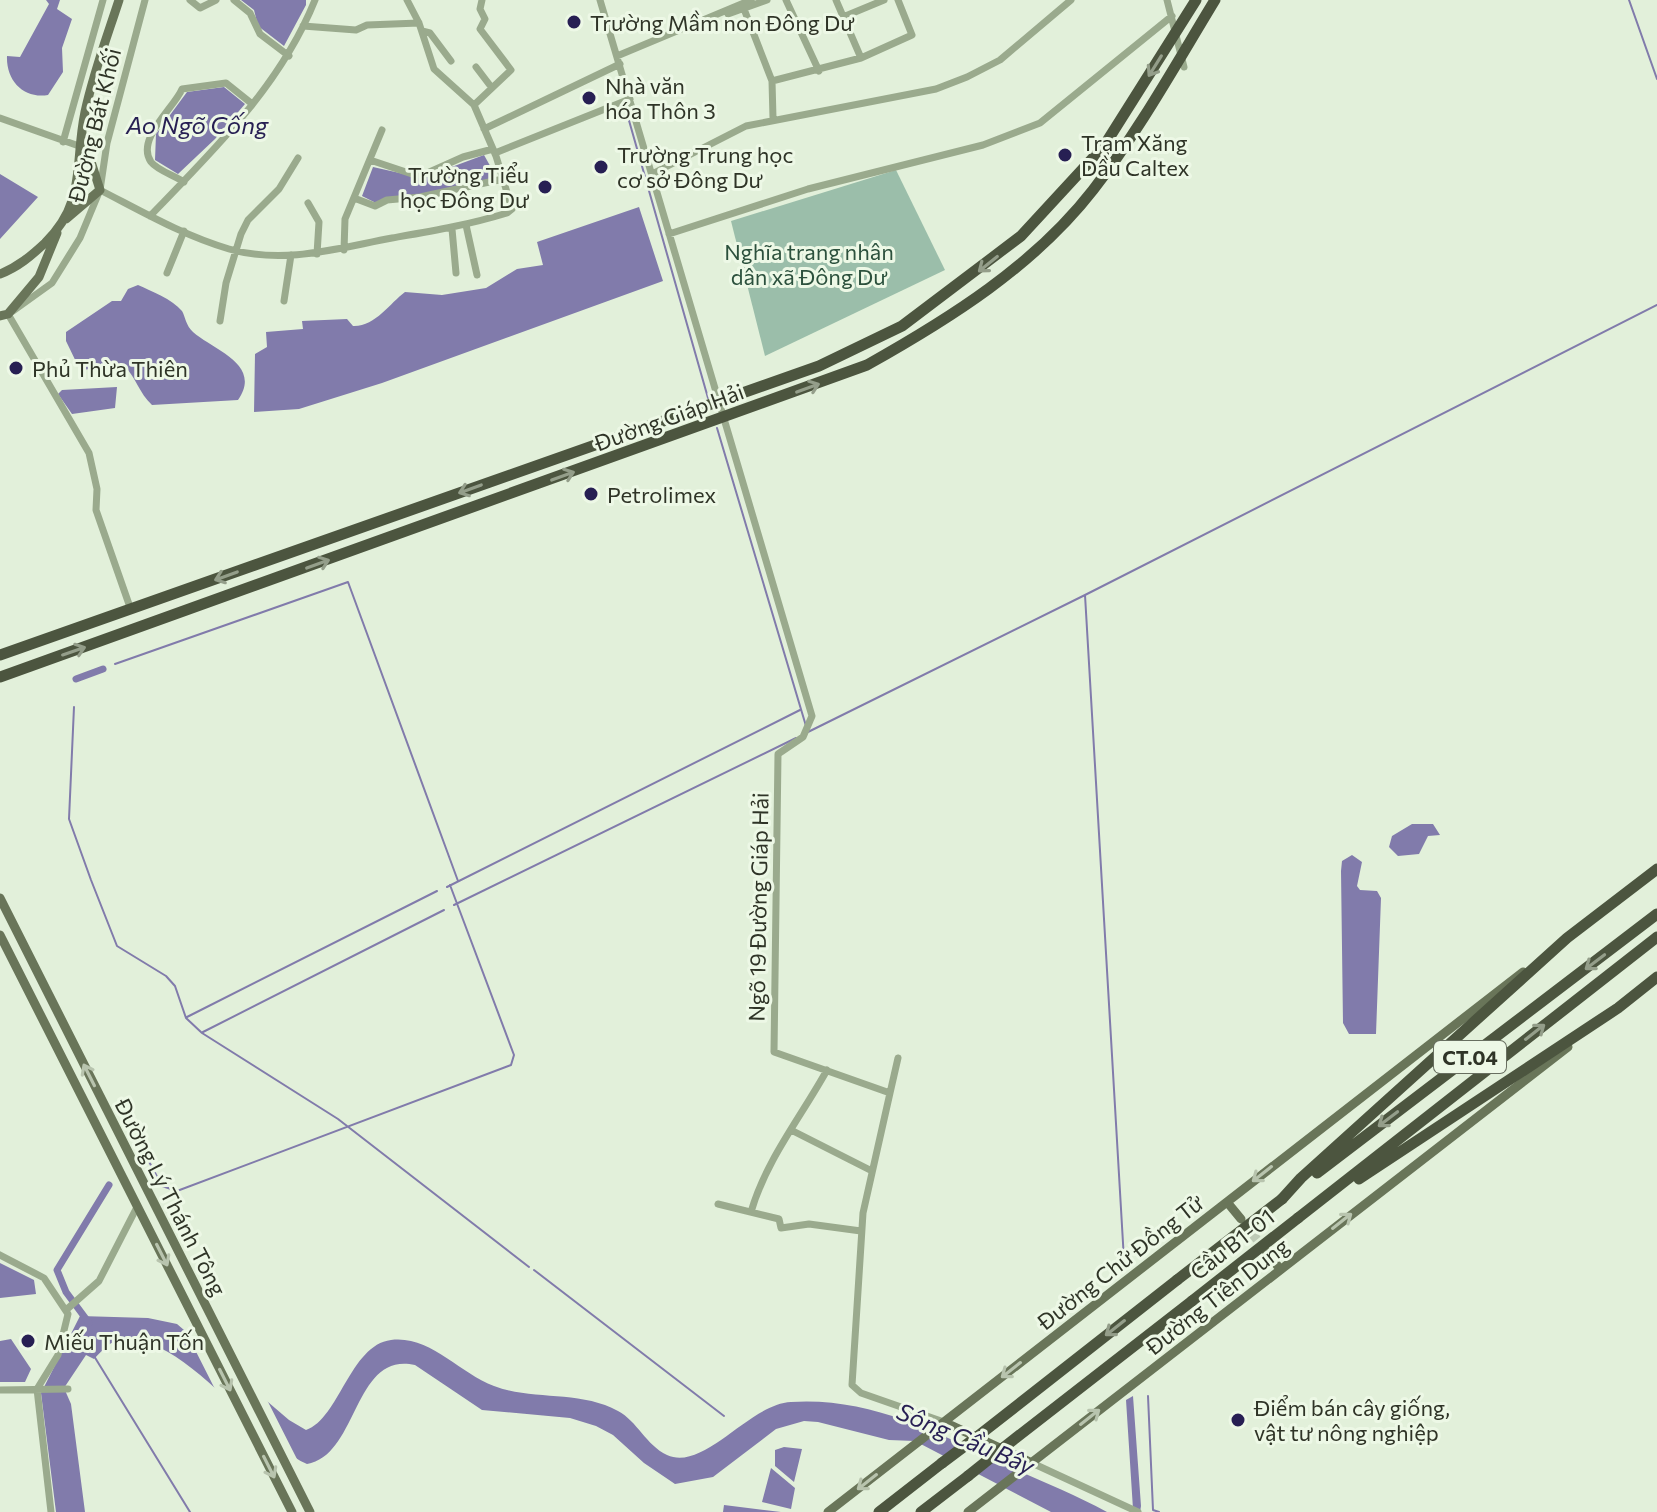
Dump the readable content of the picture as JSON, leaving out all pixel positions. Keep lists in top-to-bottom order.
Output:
{
  "streets": {
    "highway": ["Đường Giáp Hải", "CT.04", "Cầu B1-01"],
    "main road": ["Đường Lý Thánh Tông", "Đường Chử Đồng Tử", "Đường Tiên Dung"],
    "street": ["Đường Bát Khối", "Ngõ 19 Đường Giáp Hải"]
  },
  "crossings": [
    ["Đường Giáp Hải", "Ngõ 19 Đường Giáp Hải"],
    ["CT.04", "Cầu B1-01"],
    ["CT.04", "Đường Chử Đồng Tử"]
  ],
  "one_way": ["Đường Chử Đồng Tử", "Đường Tiên Dung"],
  "water": ["Ao Ngõ Cống", "Sông Cầu Bây"],
  "parks": ["Nghĩa trang nhân dân xã Đông Dư"],
  "places": [
    "Trường Mầm non Đông Dư",
    "Nhà văn hóa Thôn 3",
    "Trạm Xăng Dầu Caltex",
    "Trường Trung học cơ sở Đông Dư",
    "Trường Tiểu học Đông Dư",
    "Phủ Thừa Thiên",
    "Petrolimex",
    "Miếu Thuận Tốn",
    "Điểm bán cây giống, vật tư nông nghiệp"
  ]
}
